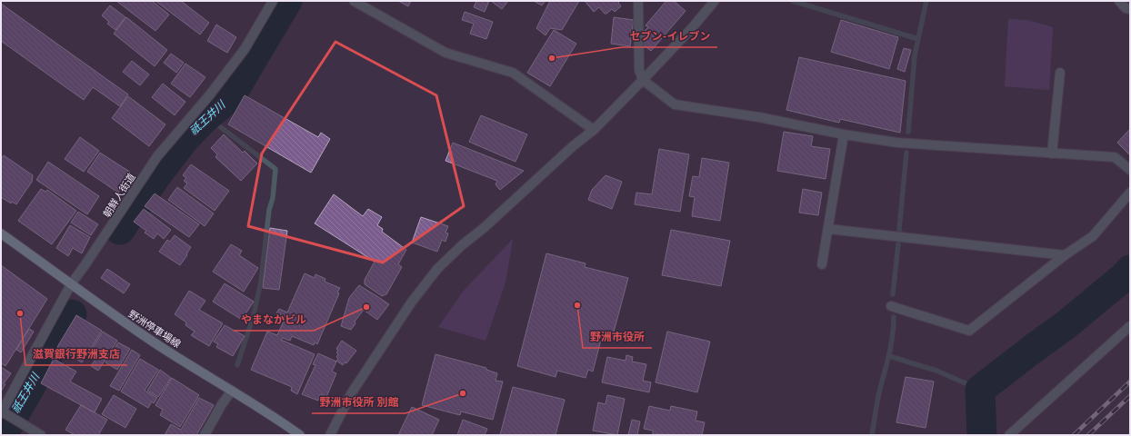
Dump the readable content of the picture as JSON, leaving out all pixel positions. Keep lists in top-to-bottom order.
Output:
{
  "streets": {
    "main road": ["野洲停車場線"],
    "street": ["朝鮮人街道"]
  },
  "crossings": [
    ["朝鮮人街道", "野洲停車場線"]
  ],
  "water": ["祇王井川"],
  "places": [
    "セブン-イレブン",
    "野洲市役所",
    "やまなかビル",
    "滋賀銀行野洲支店",
    "野洲市役所 別館"
  ]
}
